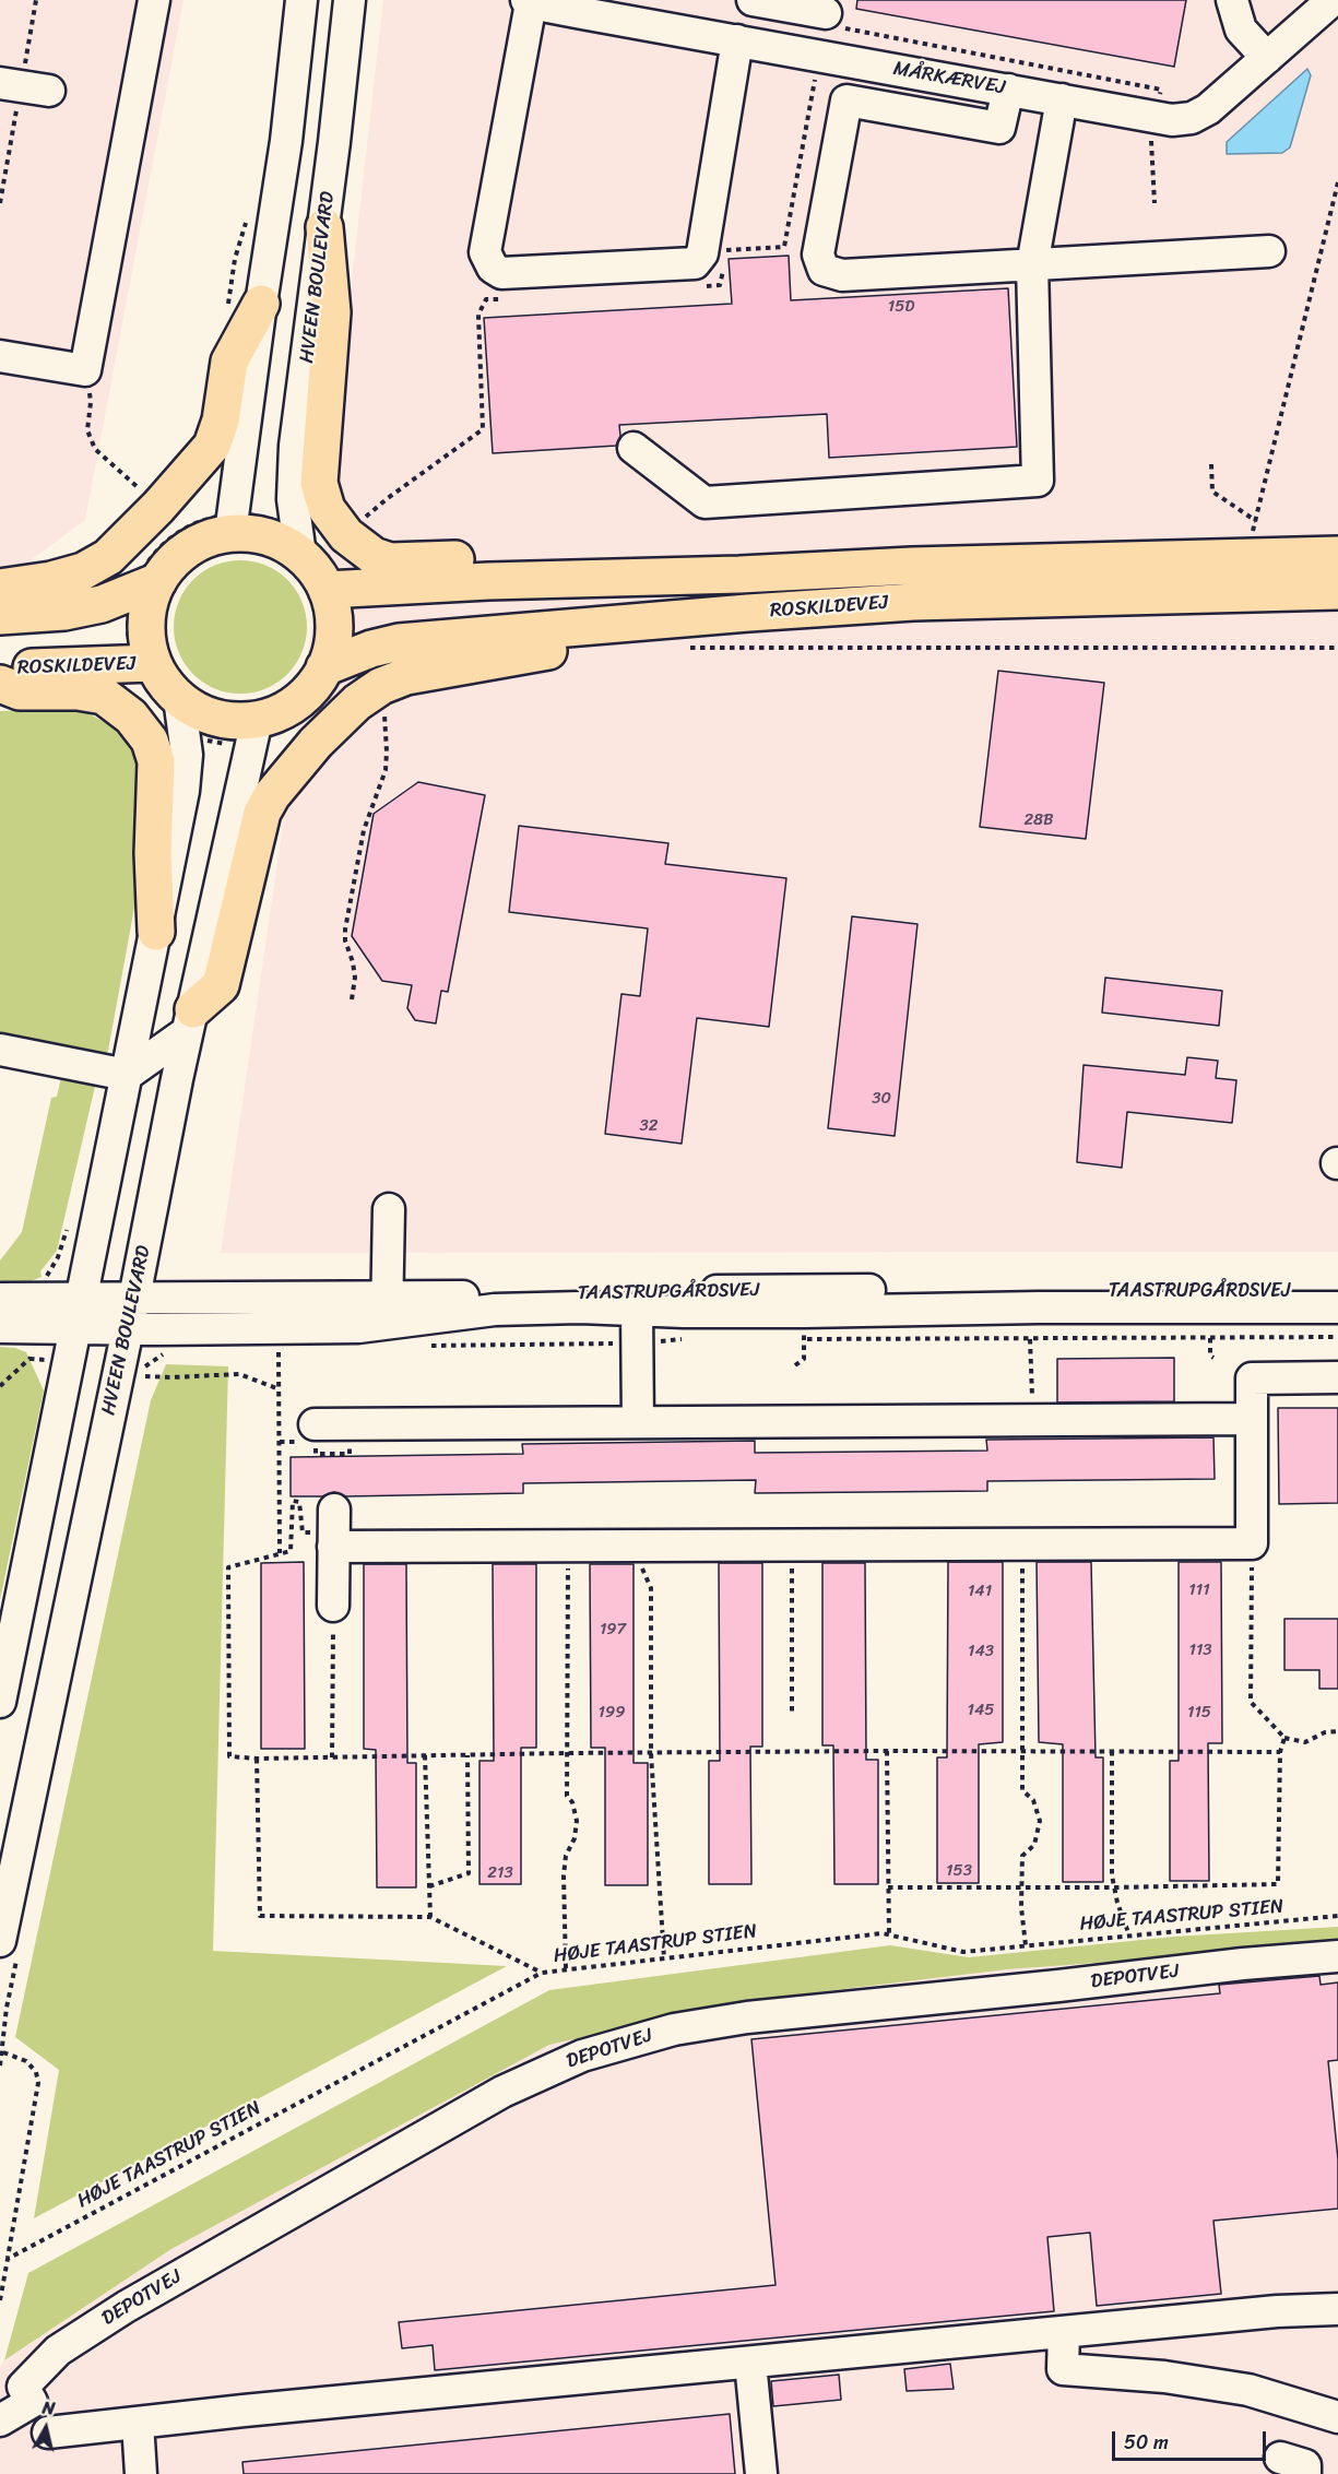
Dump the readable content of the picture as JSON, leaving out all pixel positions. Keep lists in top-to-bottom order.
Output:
{
  "streets": {
    "main road": ["ROSKILDEVEJ"],
    "street": [
      "MÅRKÆRVEJ",
      "HVEEN BOULEVARD",
      "TAASTRUPGÅRDSVEJ",
      "DEPOTVEJ"
    ],
    "path": ["HØJE TAASTRUP STIEN"]
  },
  "crossings": [
    ["HVEEN BOULEVARD", "ROSKILDEVEJ"],
    ["HVEEN BOULEVARD", "TAASTRUPGÅRDSVEJ"]
  ],
  "house_numbers": [
    "15D",
    "28B",
    "30",
    "32",
    "111",
    "141",
    "197",
    "113",
    "143",
    "145",
    "199",
    "115",
    "153",
    "213"
  ],
  "scale_bar": "50 m",
  "north": "top"
}
